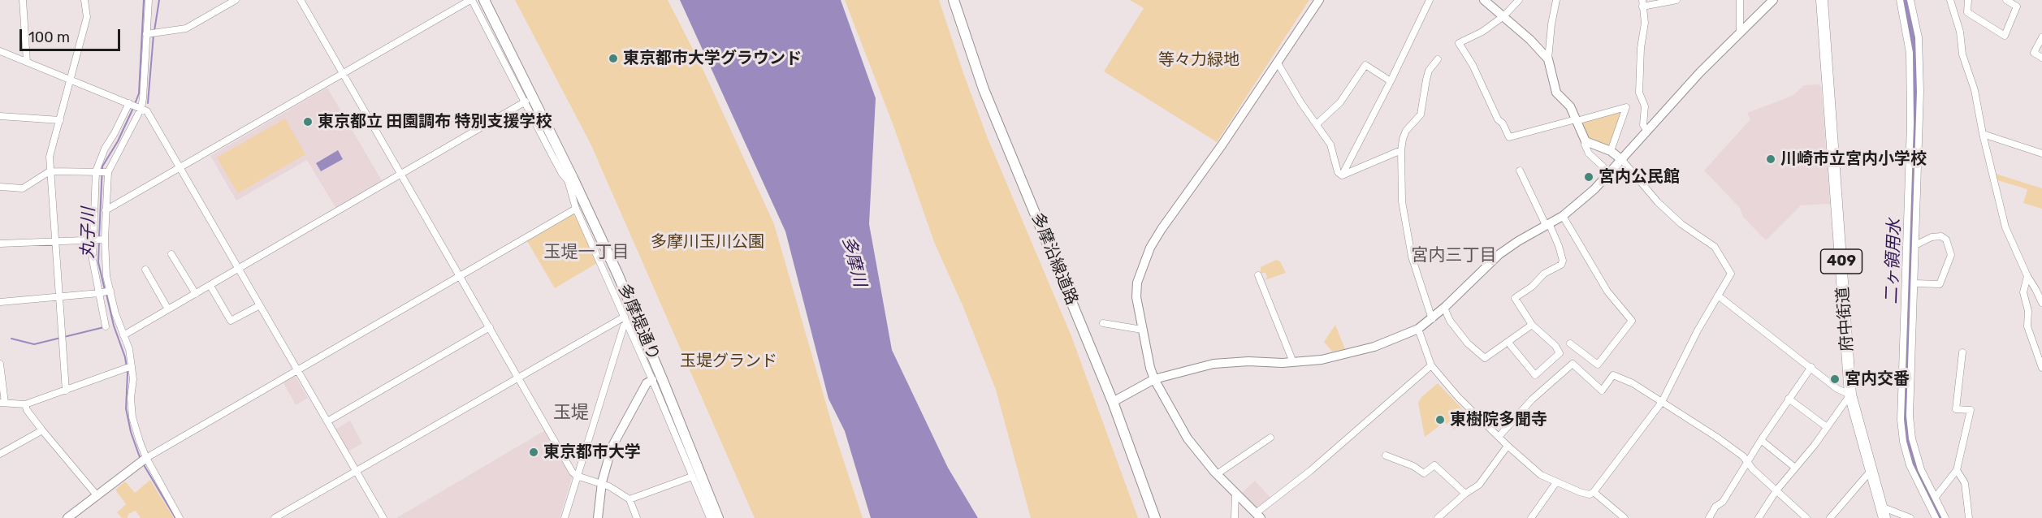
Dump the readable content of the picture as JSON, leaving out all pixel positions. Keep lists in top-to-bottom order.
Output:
{
  "streets": {
    "highway": ["409", "府中街道"],
    "main road": ["多摩沿線道路", "多摩堤通り"]
  },
  "districts": ["玉堤一丁目", "宮内三丁目", "玉堤"],
  "water": ["丸子川", "多摩川", "二ヶ領用水"],
  "parks": ["等々力緑地", "多摩川玉川公園", "玉堤グランド"],
  "places": [
    "東京都市大学グラウンド",
    "東京都立 田園調布 特別支援学校",
    "川崎市立宮内小学校",
    "宮内公民館",
    "宮内交番",
    "東樹院多聞寺",
    "東京都市大学"
  ],
  "scale_bar": "100 m"
}
